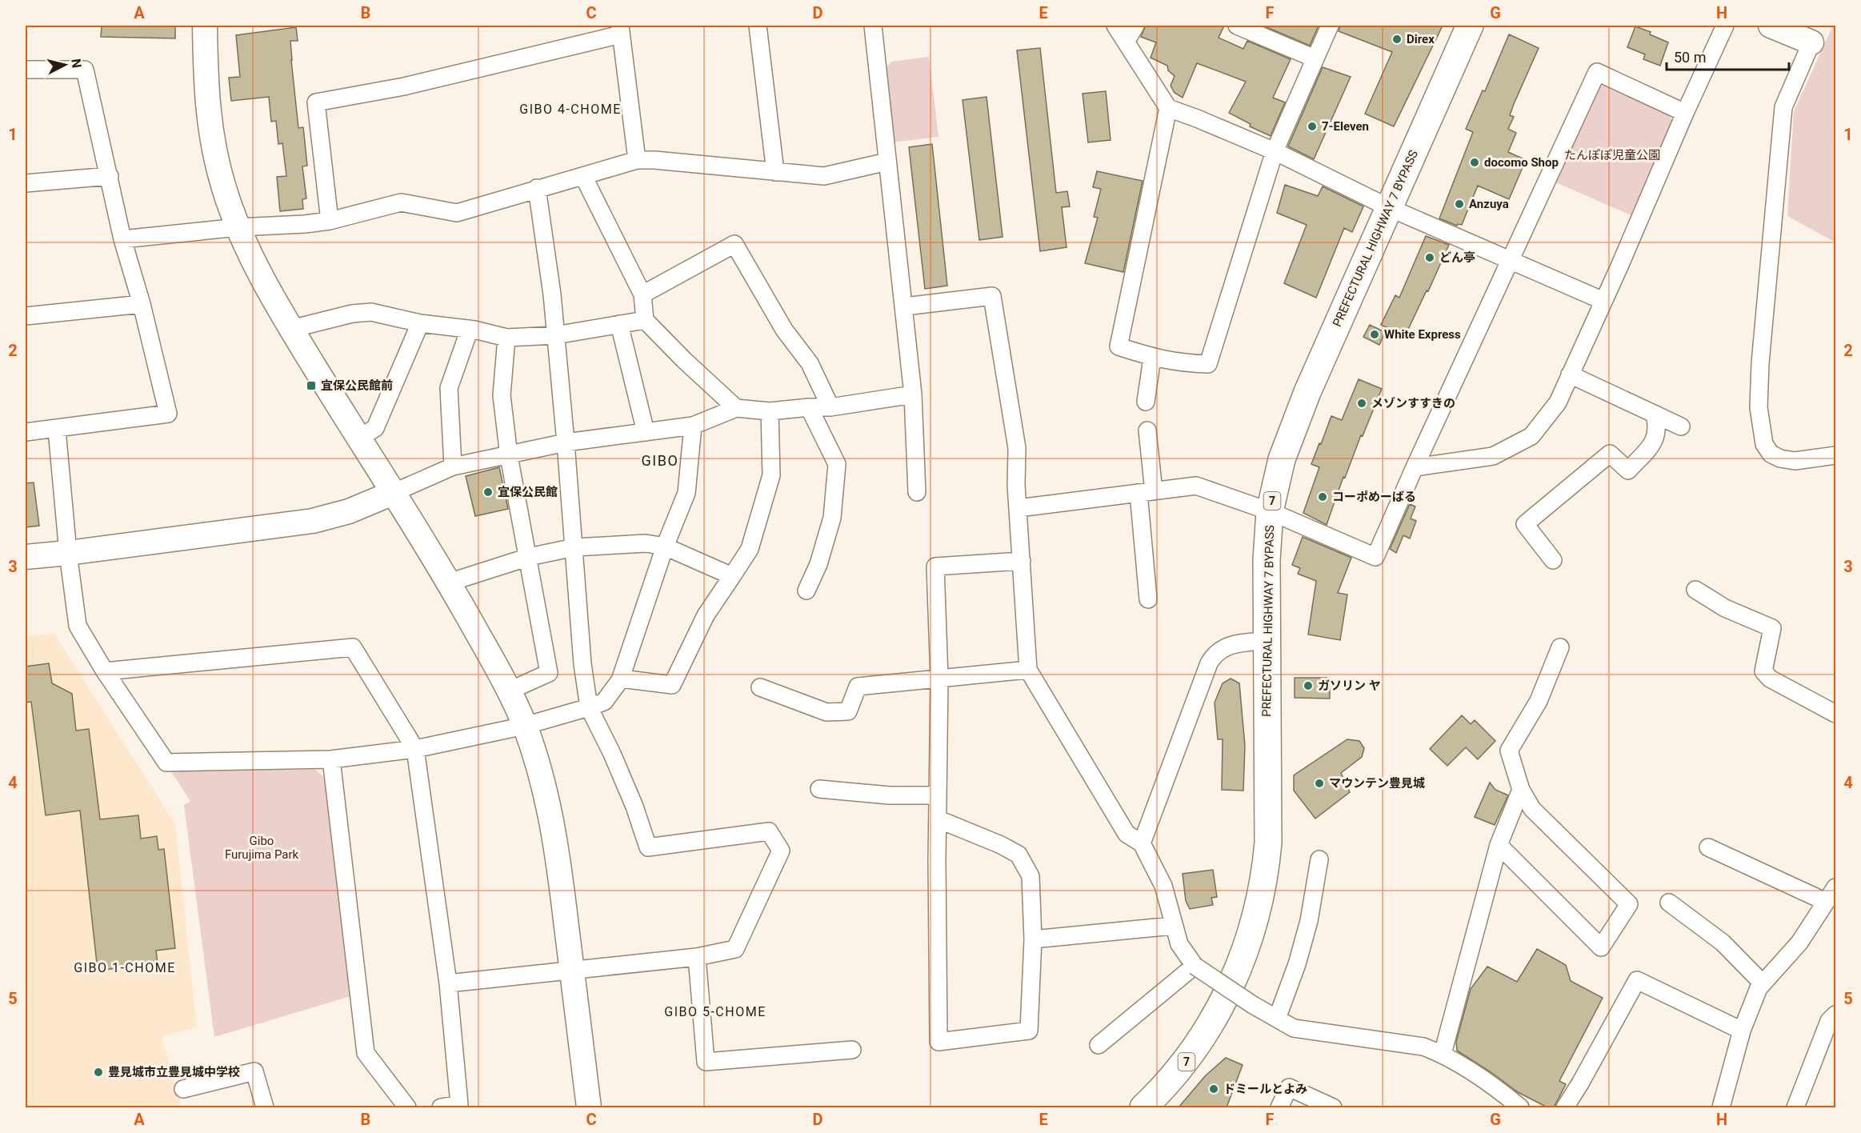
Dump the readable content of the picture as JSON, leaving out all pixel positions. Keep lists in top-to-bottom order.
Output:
{
  "streets": {
    "main road": ["PREFECTURAL HIGHWAY 7 BYPASS", "7"]
  },
  "districts": [
    "GIBO 4-CHOME",
    "GIBO",
    "GIBO 1-CHOME",
    "GIBO 5-CHOME"
  ],
  "parks": ["たんぽぽ児童公園", "Gibo Furujima Park"],
  "places": {
    "other": [
      "Direx",
      "7-Eleven",
      "docomo Shop",
      "Anzuya",
      "どん亭",
      "White Express",
      "メゾンすすきの",
      "宜保公民館",
      "コーポめーばる",
      "ガソリン ヤ",
      "マウンテン豊見城",
      "豊見城市立豊見城中学校",
      "ドミールとよみ"
    ],
    "transit": ["宜保公民館前"]
  },
  "scale_bar": "50 m",
  "north": "right",
  "grid": {
    "columns": [
      "A",
      "B",
      "C",
      "D",
      "E",
      "F",
      "G",
      "H"
    ],
    "rows": [
      "1",
      "2",
      "3",
      "4",
      "5"
    ]
  }
}
